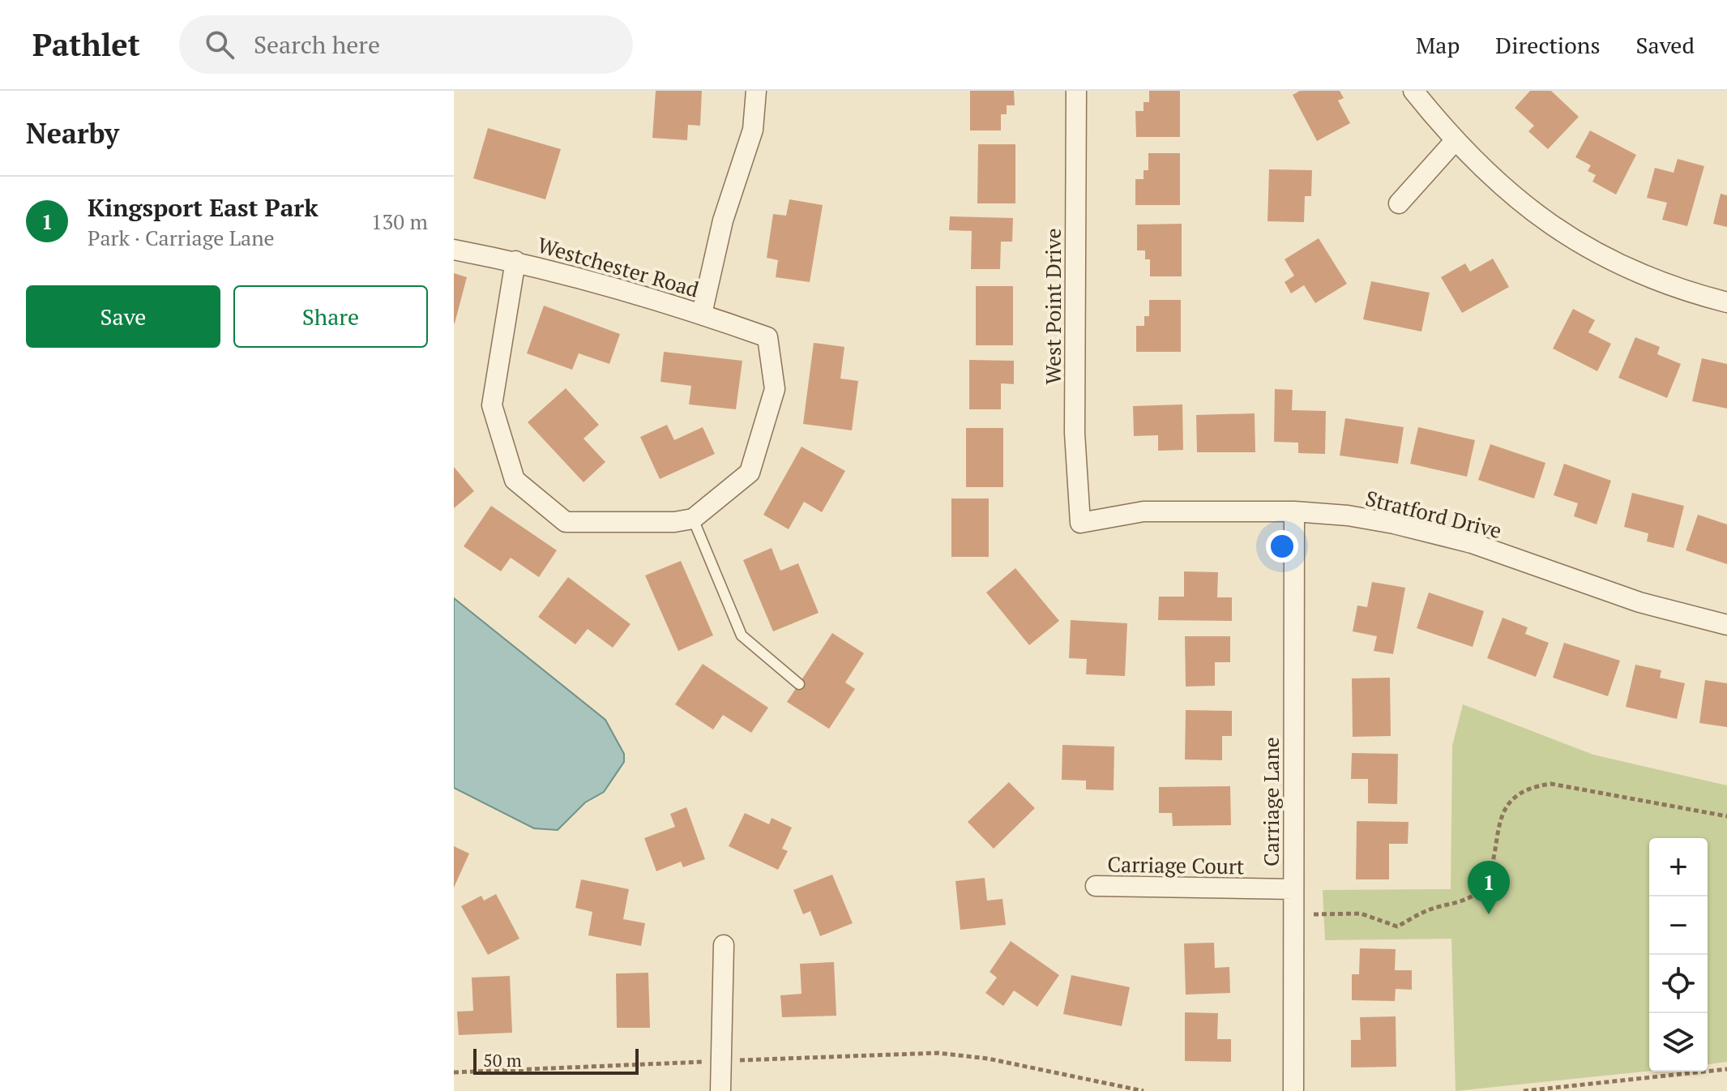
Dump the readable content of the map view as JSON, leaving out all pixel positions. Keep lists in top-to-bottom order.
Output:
{
  "streets": {
    "street": [
      "Westchester Road",
      "West Point Drive",
      "Stratford Drive",
      "Carriage Lane",
      "Carriage Court"
    ]
  },
  "crossings": [
    ["West Point Drive", "Stratford Drive"],
    ["Stratford Drive", "Carriage Lane"],
    ["Carriage Lane", "Carriage Court"]
  ],
  "scale_bar": "50 m",
  "page": {
    "header": "Pathlet",
    "search": "Search here",
    "nav": ["Map", "Directions", "Saved"],
    "heading": "Nearby",
    "list": [
      {
        "mark": "1",
        "name": "Kingsport East Park",
        "note": "Park · Carriage Lane",
        "value": "130 m"
      }
    ],
    "buttons": ["Save", "Share"],
    "map_buttons": ["+", "−"],
    "pins": "1",
    "scale": "50 m"
  }
}
